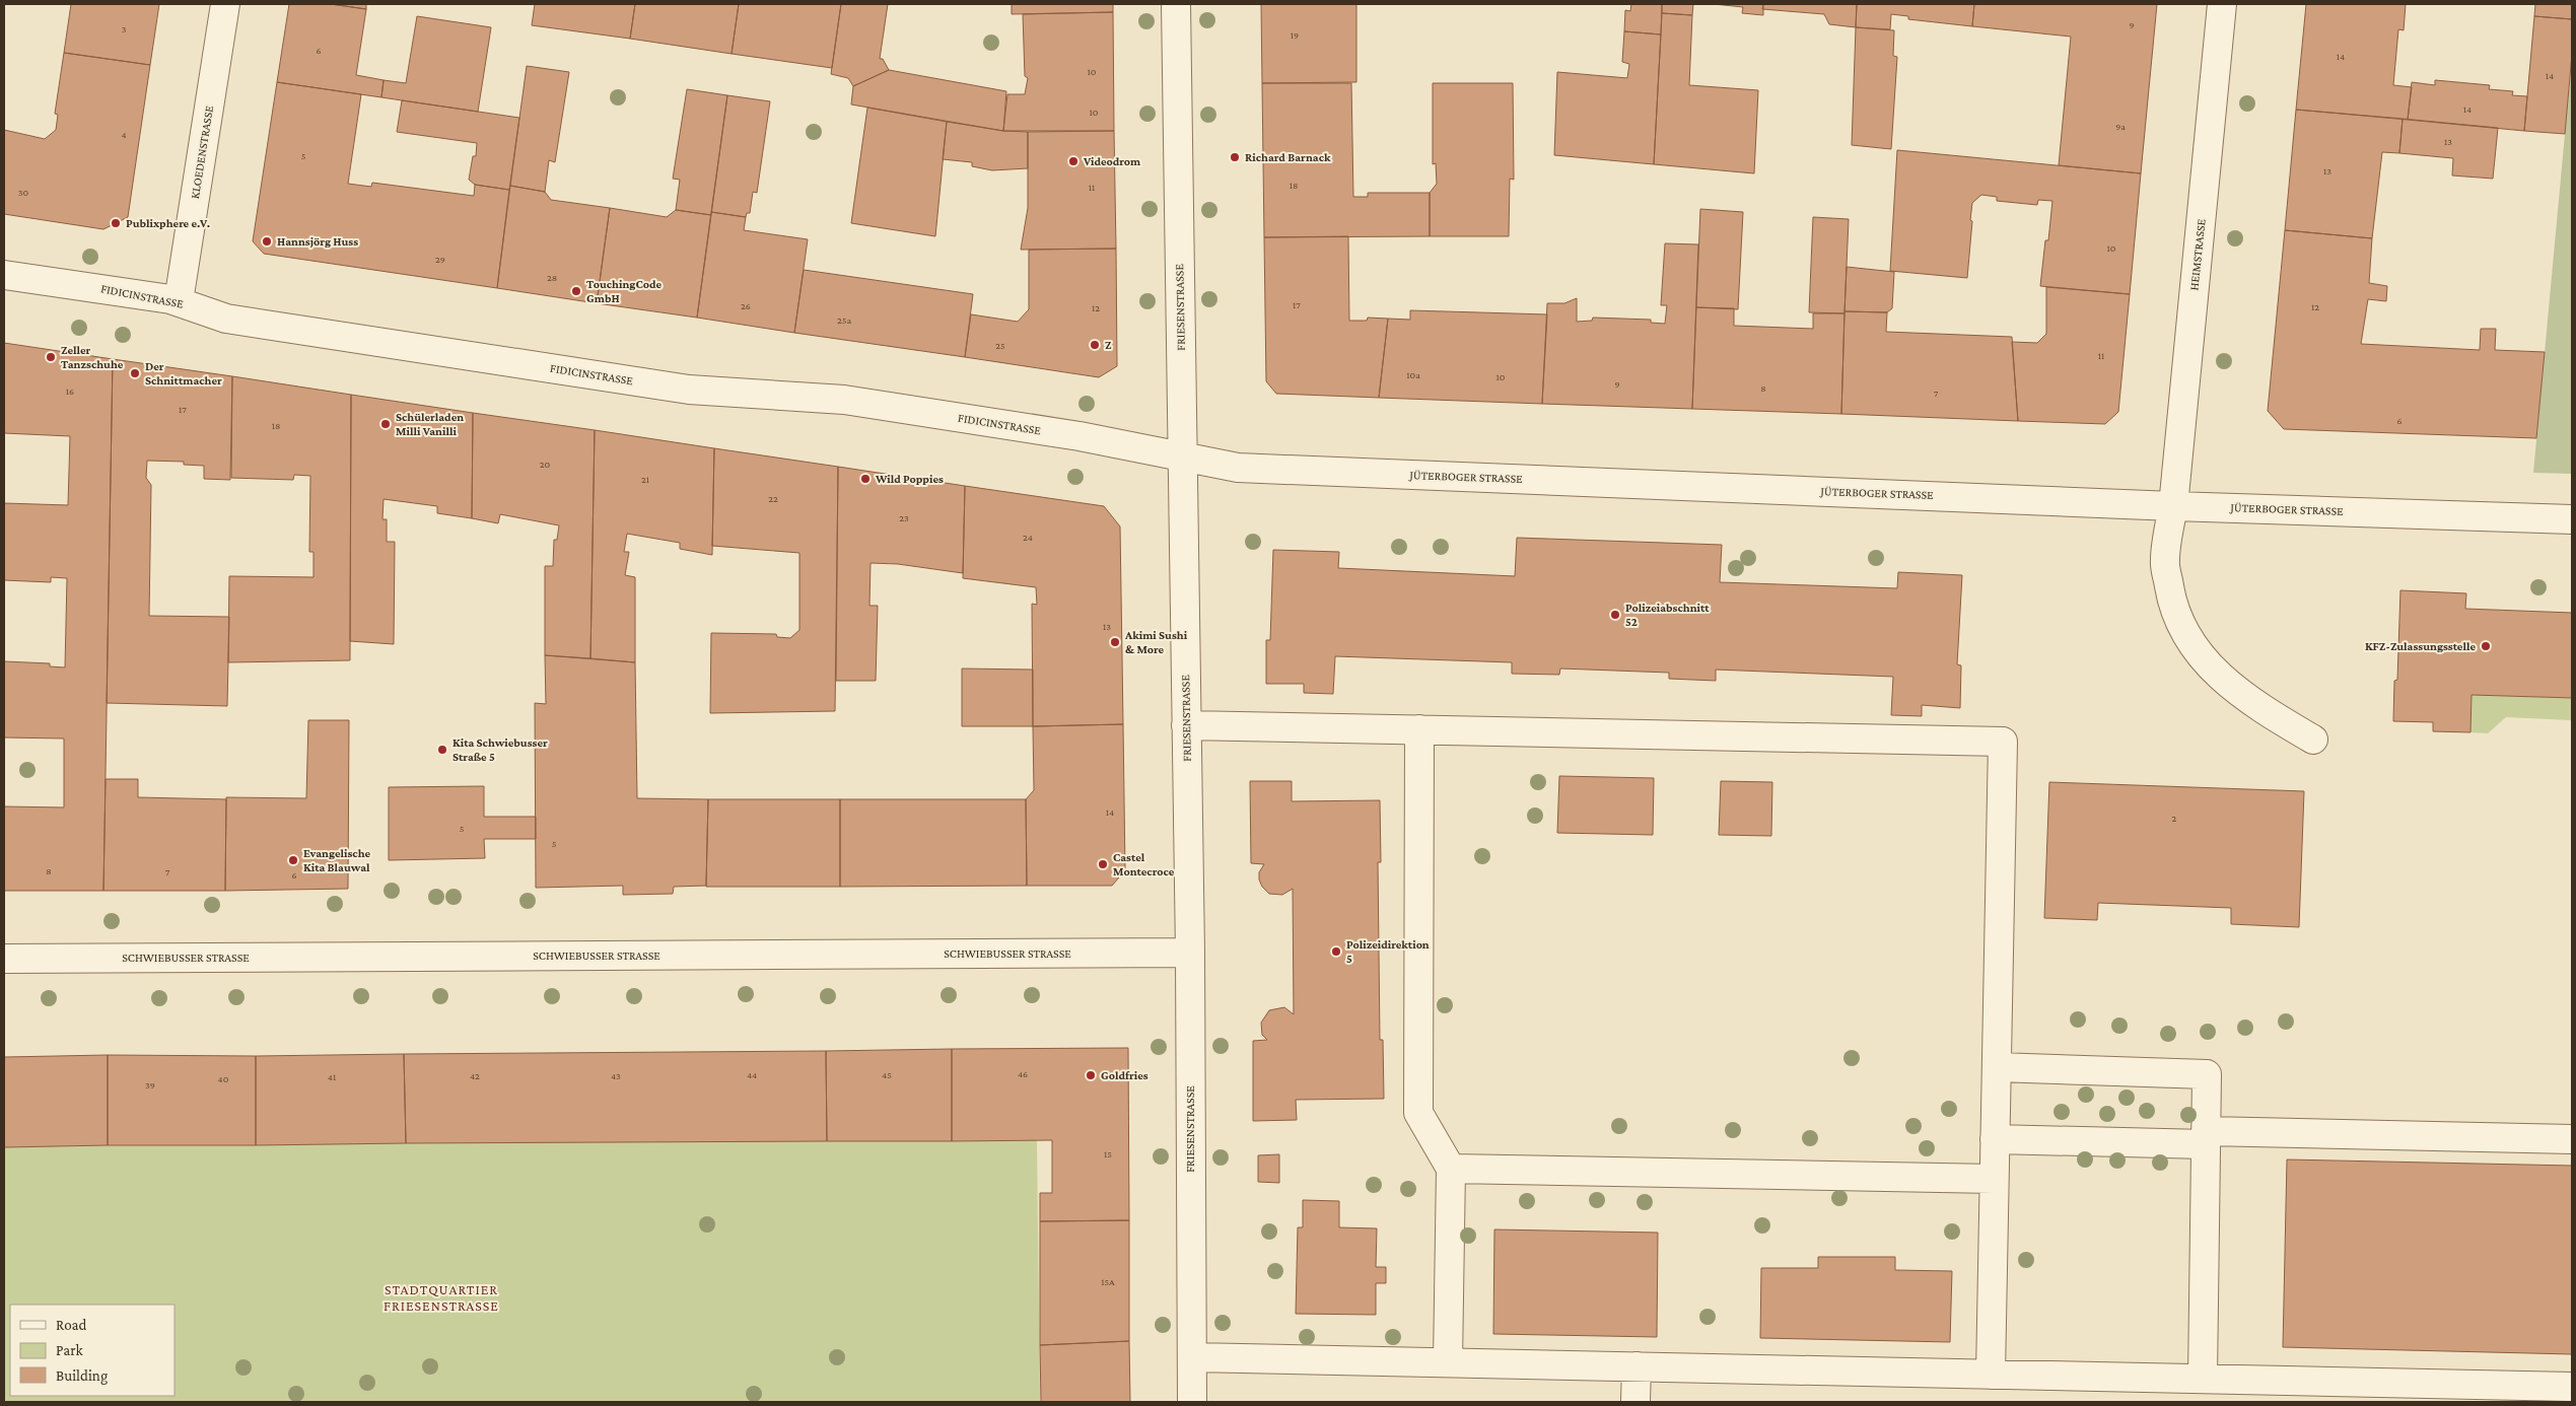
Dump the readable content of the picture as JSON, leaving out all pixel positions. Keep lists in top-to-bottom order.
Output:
{
  "streets": {
    "street": [
      "KLOEDENSTRASSE",
      "HEIMSTRASSE",
      "FIDICINSTRASSE",
      "FRIESENSTRASSE",
      "JÜTERBOGER STRASSE",
      "SCHWIEBUSSER STRASSE"
    ]
  },
  "crossings": [
    ["KLOEDENSTRASSE", "FIDICINSTRASSE"],
    ["HEIMSTRASSE", "JÜTERBOGER STRASSE"],
    ["FIDICINSTRASSE", "FRIESENSTRASSE"],
    ["FIDICINSTRASSE", "JÜTERBOGER STRASSE"],
    ["FRIESENSTRASSE", "JÜTERBOGER STRASSE"],
    ["FRIESENSTRASSE", "SCHWIEBUSSER STRASSE"]
  ],
  "districts": ["STADTQUARTIER FRIESENSTRASSE"],
  "places": [
    "Richard Barnack",
    "Videodrom",
    "Publixphere e.V.",
    "Hannsjörg Huss",
    "TouchingCode GmbH",
    "Z",
    "Zeller Tanzschuhe",
    "Der Schnittmacher",
    "Schülerladen Milli Vanilli",
    "Wild Poppies",
    "Polizeiabschnitt 52",
    "Akimi Sushi & More",
    "KFZ-Zulassungsstelle",
    "Kita Schwiebusser Straße 5",
    "Evangelische Kita Blauwal",
    "Castel Montecroce",
    "Polizeidirektion 5",
    "Goldfries"
  ],
  "house_numbers": [
    "9",
    "3",
    "19",
    "6",
    "14",
    "10",
    "14",
    "14",
    "10",
    "9a",
    "4",
    "13",
    "5",
    "13",
    "18",
    "11",
    "30",
    "10",
    "29",
    "28",
    "17",
    "26",
    "12",
    "12",
    "25a",
    "25",
    "11",
    "10a",
    "10",
    "9",
    "8",
    "16",
    "7",
    "17",
    "6",
    "18",
    "20",
    "21",
    "22",
    "23",
    "24",
    "13",
    "14",
    "2",
    "5",
    "5",
    "8",
    "7",
    "6",
    "46",
    "44",
    "45",
    "42",
    "43",
    "41",
    "40",
    "39",
    "15",
    "15A"
  ],
  "legend": ["Road", "Park", "Building"]
}
